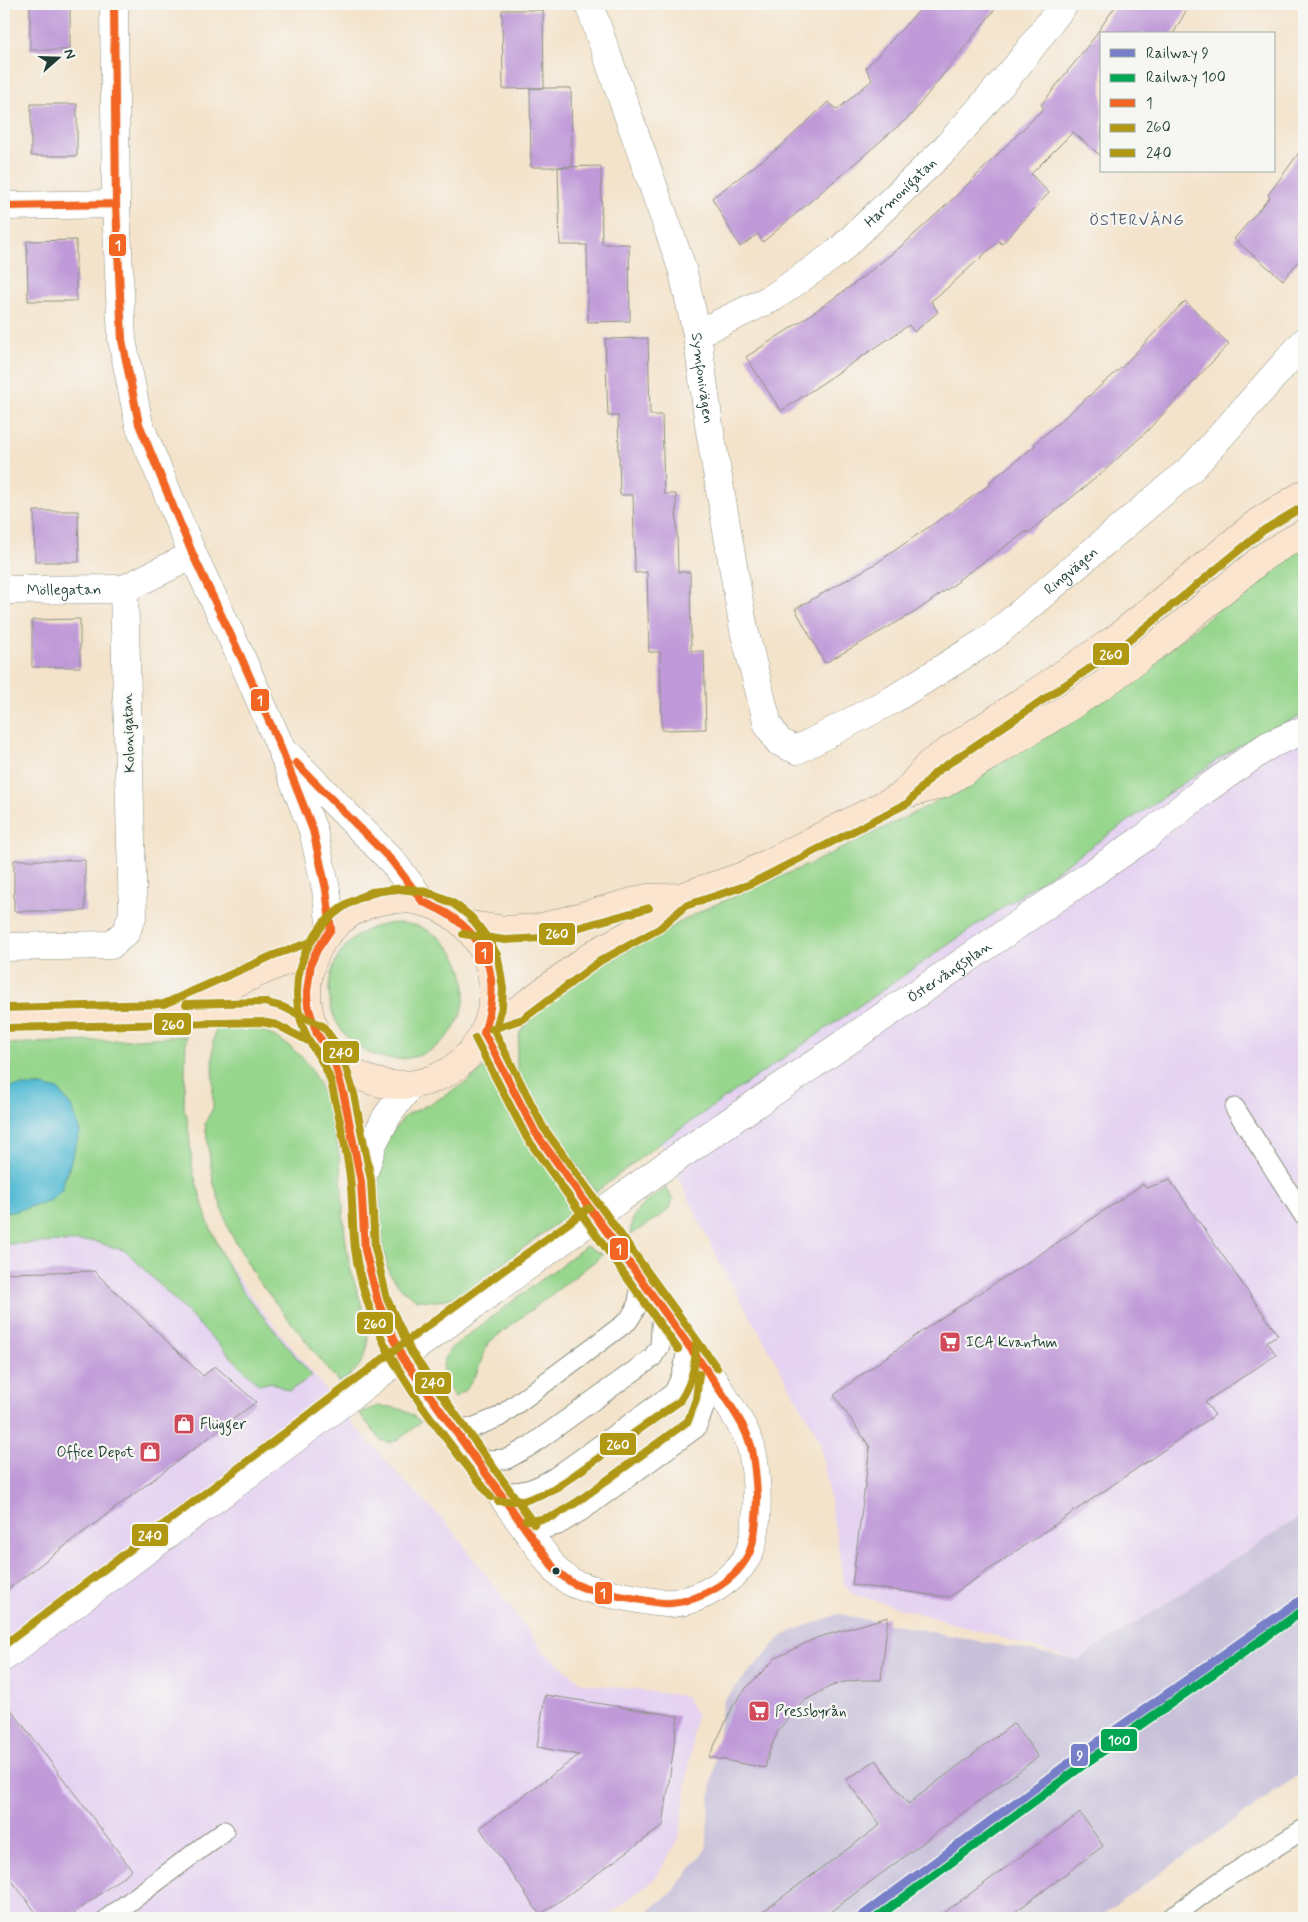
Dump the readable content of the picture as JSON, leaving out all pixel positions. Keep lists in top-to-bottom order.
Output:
{
  "streets": {
    "street": [
      "Harmonigatan",
      "Symfonivägen",
      "Ringvägen",
      "Möllegatan",
      "Kolonigatan",
      "Östervångsplan"
    ]
  },
  "crossings": [
    ["Harmonigatan", "Symfonivägen"],
    ["Symfonivägen", "Ringvägen"],
    ["Möllegatan", "Kolonigatan"]
  ],
  "districts": ["ÖSTERVÅNG"],
  "places": {
    "supermarket": ["ICA Kvantum", "Pressbyrån"],
    "shop": ["Flügger", "Office Depot"]
  },
  "lines": [
    "transit line 1",
    "transit line 260",
    "transit line 240",
    "rail line 9",
    "rail line 100"
  ],
  "legend": [
    "Railway 9",
    "Railway 100",
    "1",
    "260",
    "240"
  ],
  "north": "right"
}
